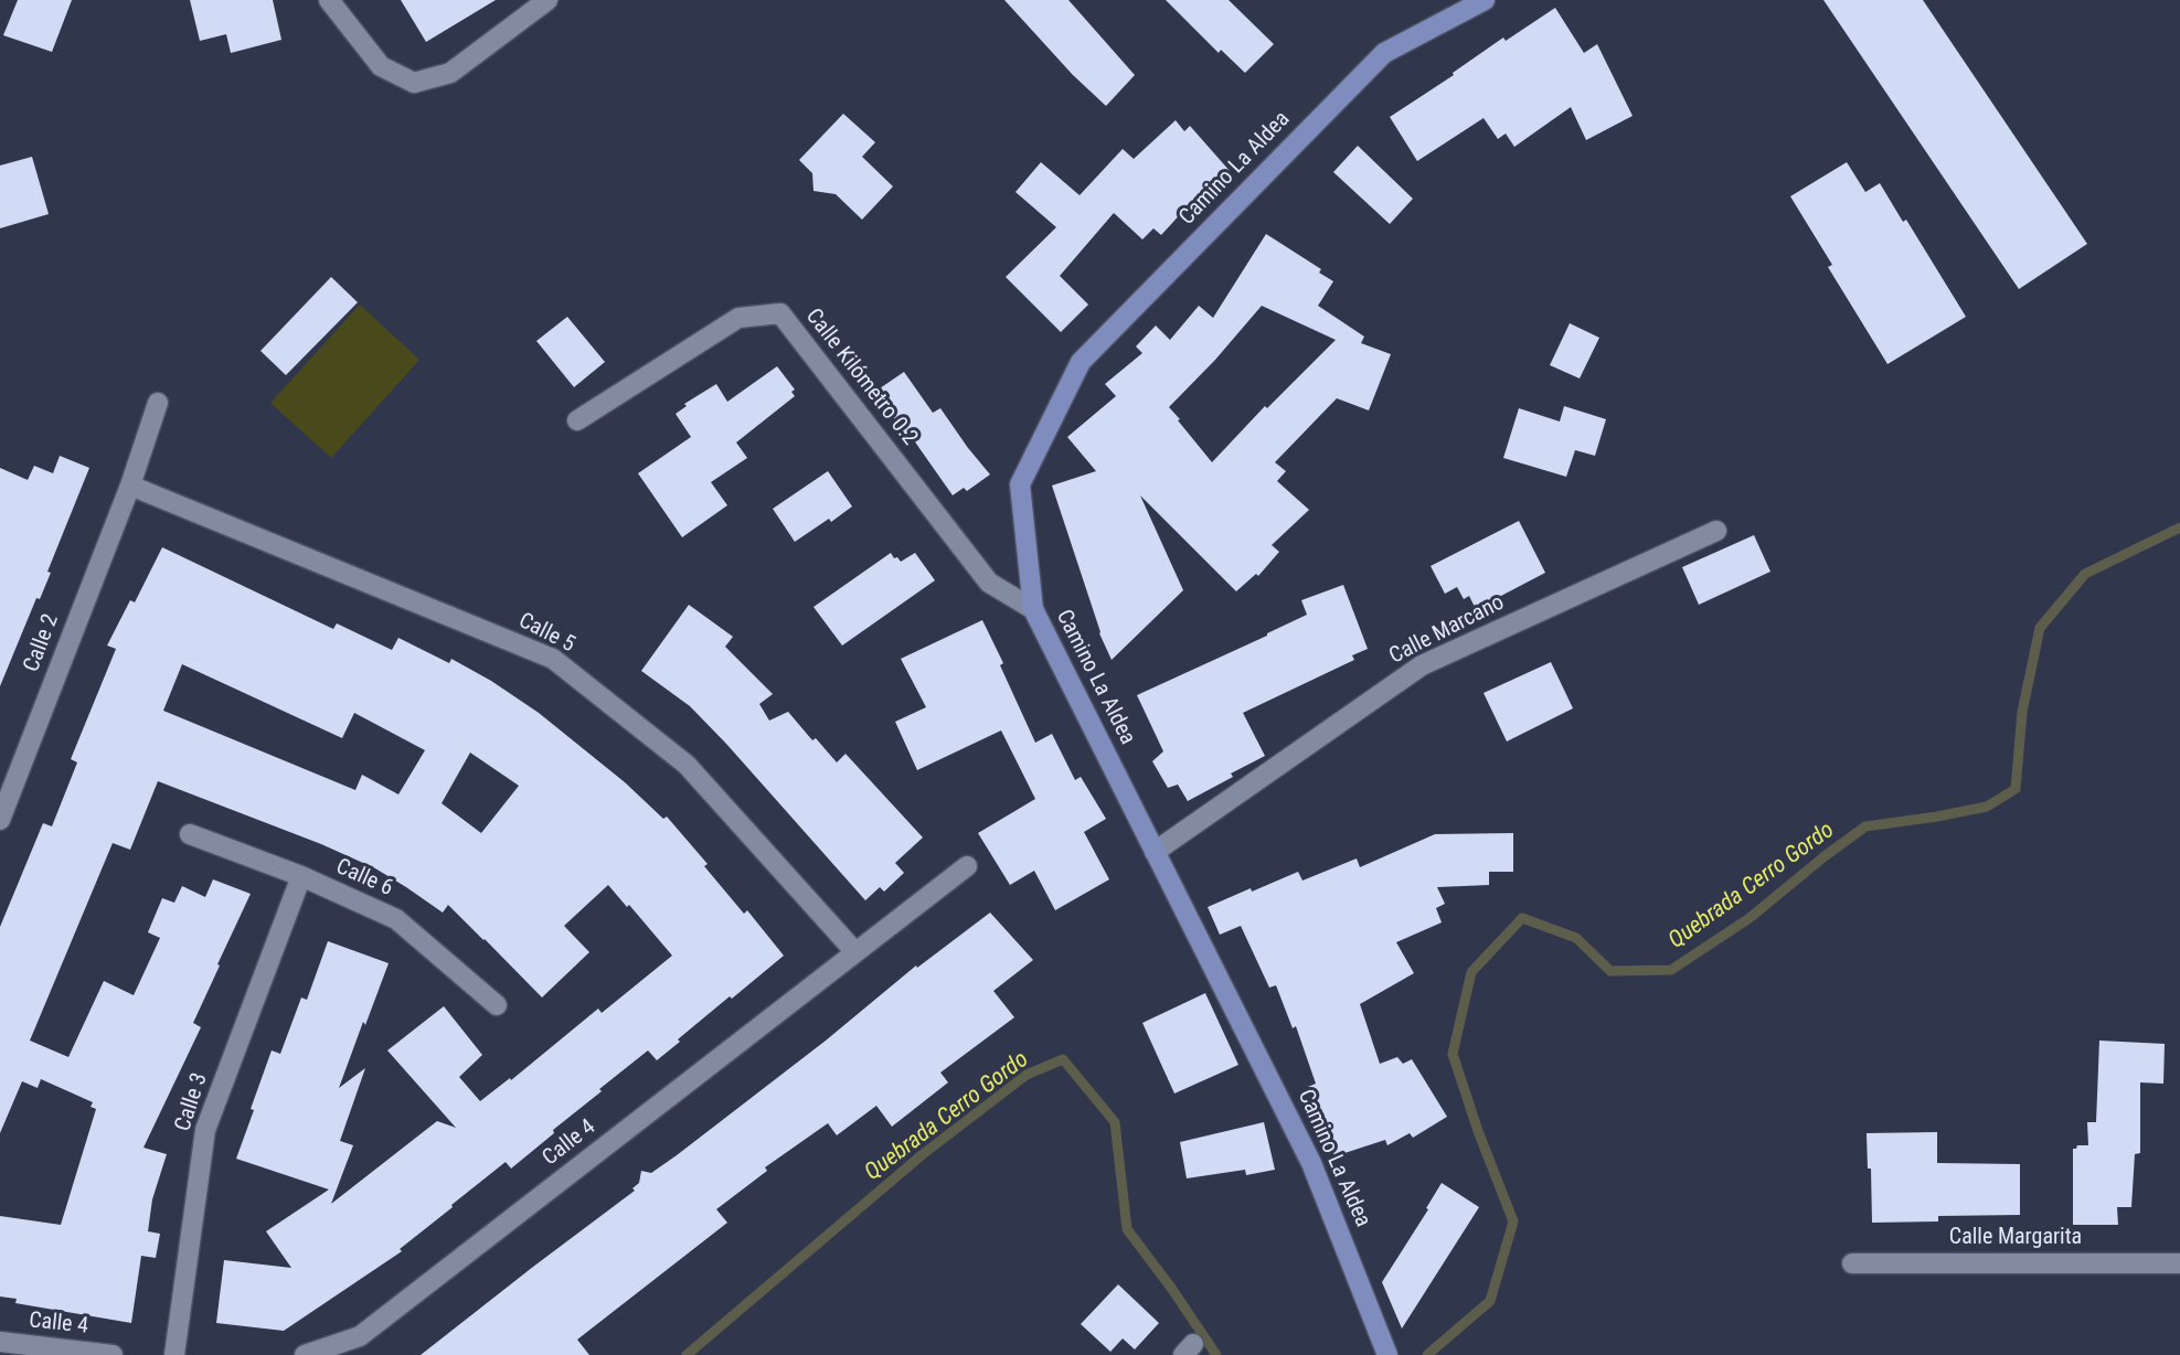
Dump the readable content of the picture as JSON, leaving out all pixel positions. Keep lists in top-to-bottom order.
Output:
{
  "streets": {
    "street": [
      "Camino La Aldea",
      "Calle Kilómetro 0.2",
      "Calle Marcano",
      "Calle 5",
      "Calle 2",
      "Calle 6",
      "Calle 3",
      "Calle 4",
      "Calle Margarita"
    ]
  },
  "crossings": [
    ["Camino La Aldea", "Calle Kilómetro 0.2"],
    ["Camino La Aldea", "Calle Marcano"],
    ["Calle 5", "Calle 2"],
    ["Calle 5", "Calle 4"],
    ["Calle 6", "Calle 3"]
  ],
  "water": ["Quebrada Cerro Gordo"]
}
